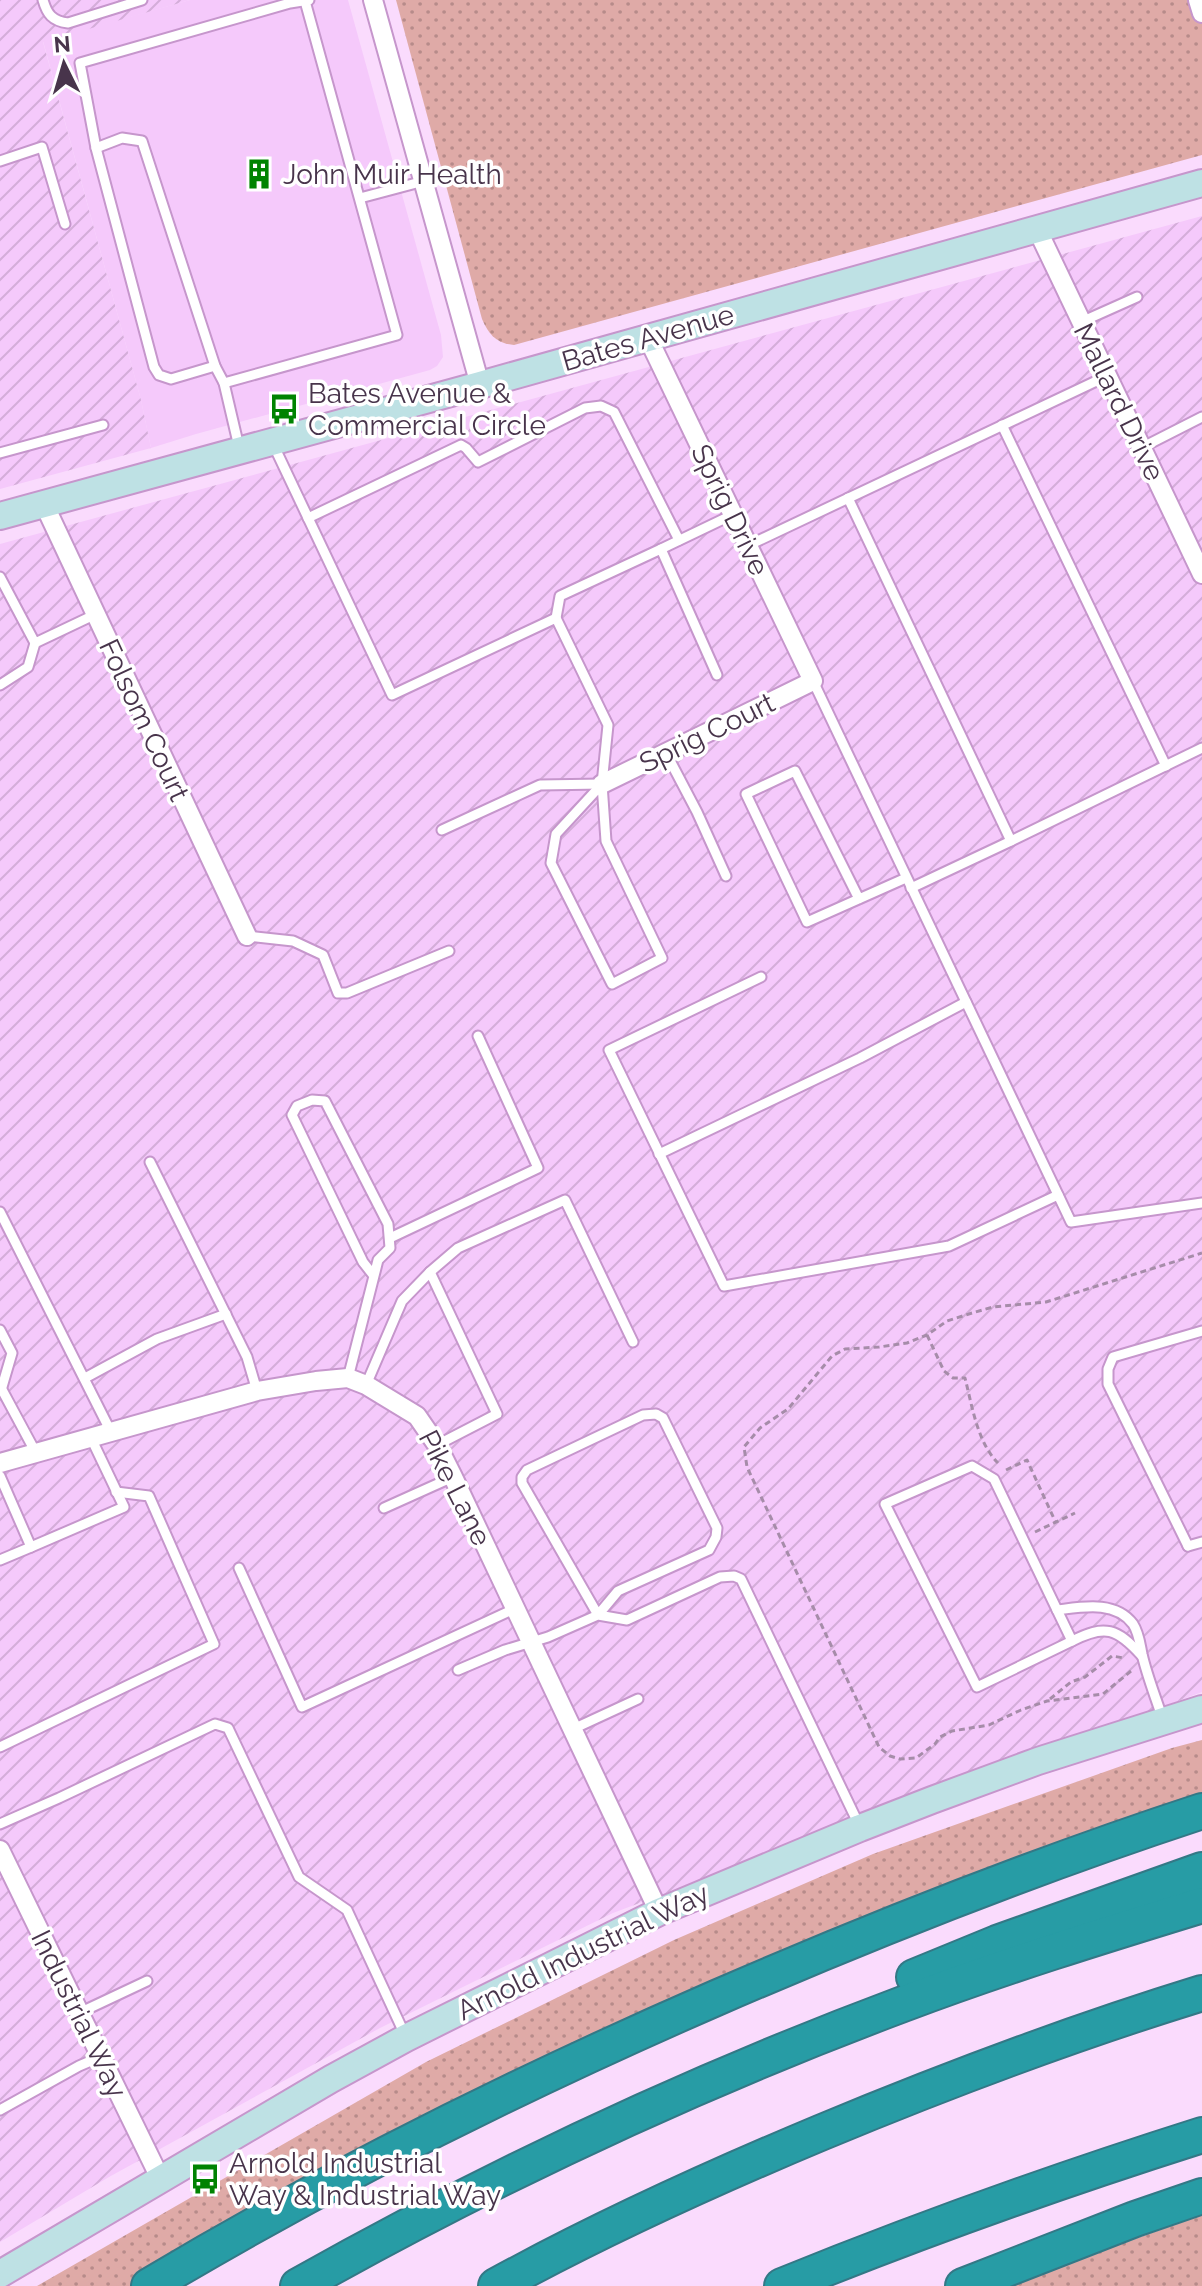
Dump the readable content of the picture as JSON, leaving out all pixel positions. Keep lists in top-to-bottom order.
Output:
{
  "streets": {
    "street": [
      "Bates Avenue",
      "Mallard Drive",
      "Sprig Drive",
      "Folsom Court",
      "Sprig Court",
      "Pike Lane",
      "Arnold Industrial Way",
      "Industrial Way"
    ]
  },
  "crossings": [
    ["Bates Avenue", "Mallard Drive"],
    ["Bates Avenue", "Sprig Drive"],
    ["Bates Avenue", "Folsom Court"],
    ["Sprig Drive", "Sprig Court"],
    ["Pike Lane", "Arnold Industrial Way"],
    ["Arnold Industrial Way", "Industrial Way"]
  ],
  "places": {
    "building": ["John Muir Health"],
    "bus stop": ["Bates Avenue & Commercial Circle", "Arnold Industrial Way & Industrial Way"]
  },
  "north": "top"
}
